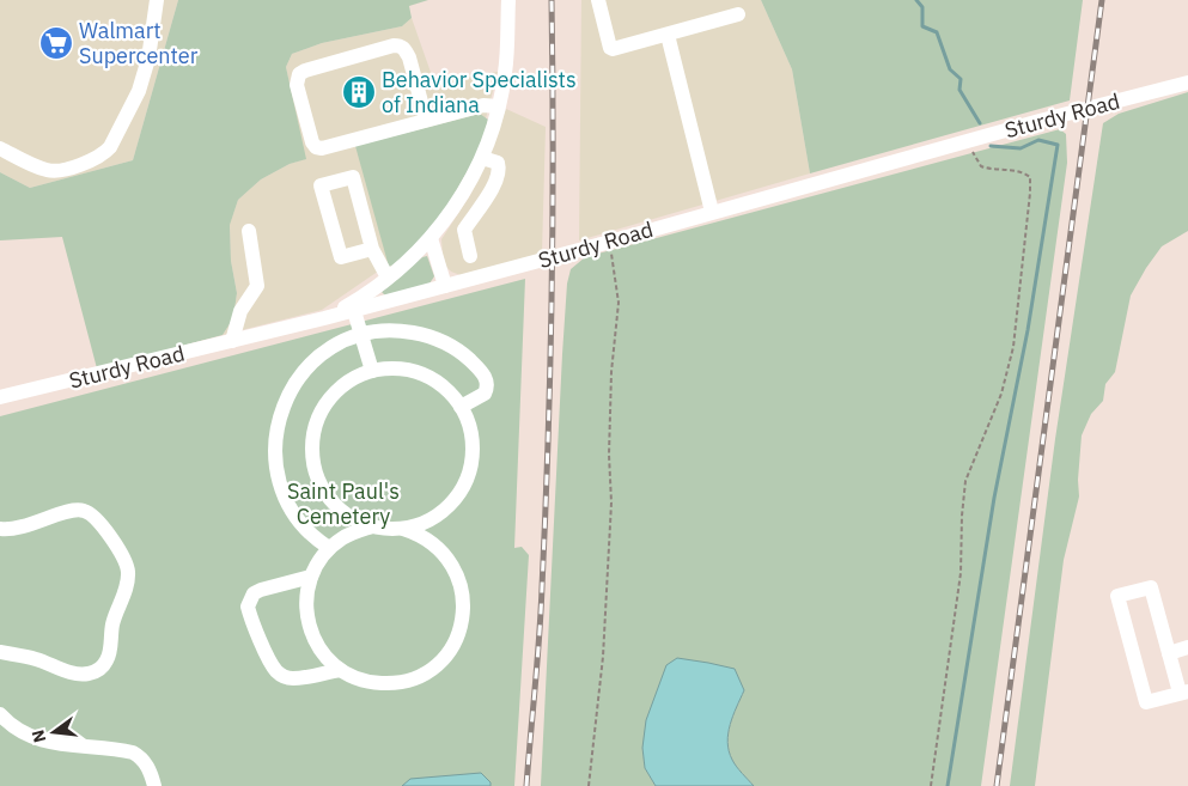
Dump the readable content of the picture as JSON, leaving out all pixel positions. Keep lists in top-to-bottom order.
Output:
{
  "streets": {
    "street": ["Sturdy Road"]
  },
  "parks": ["Saint Paul's Cemetery"],
  "places": {
    "supermarket": ["Walmart Supercenter"],
    "building": ["Behavior Specialists of Indiana"]
  },
  "north": "left"
}
